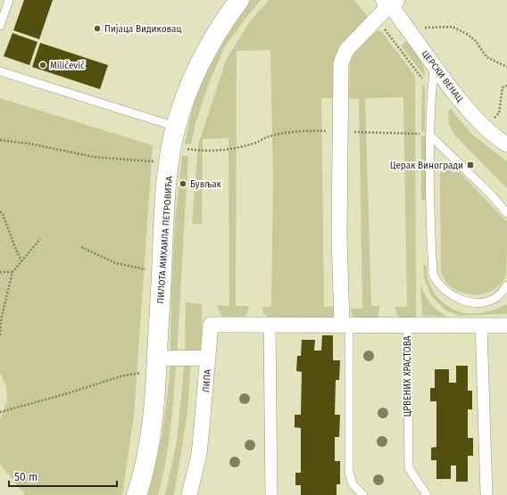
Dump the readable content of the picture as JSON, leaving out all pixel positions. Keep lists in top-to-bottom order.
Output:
{
  "streets": {
    "main road": ["ПИЛОТА МИХАИЛА ПЕТРОВИЋА"],
    "street": ["ЦЕРСКИ ВЕНАЦ", "ЦРВЕНИХ ХРАСТОВА", "ЛИПА"]
  },
  "crossings": [
    ["ЦРВЕНИХ ХРАСТОВА", "ЛИПА"]
  ],
  "places": {
    "other": ["Пијаца Видиковац", "Miličevič", "Бувљак"],
    "transit": ["Церак Виногради"]
  },
  "scale_bar": "50 m"
}
